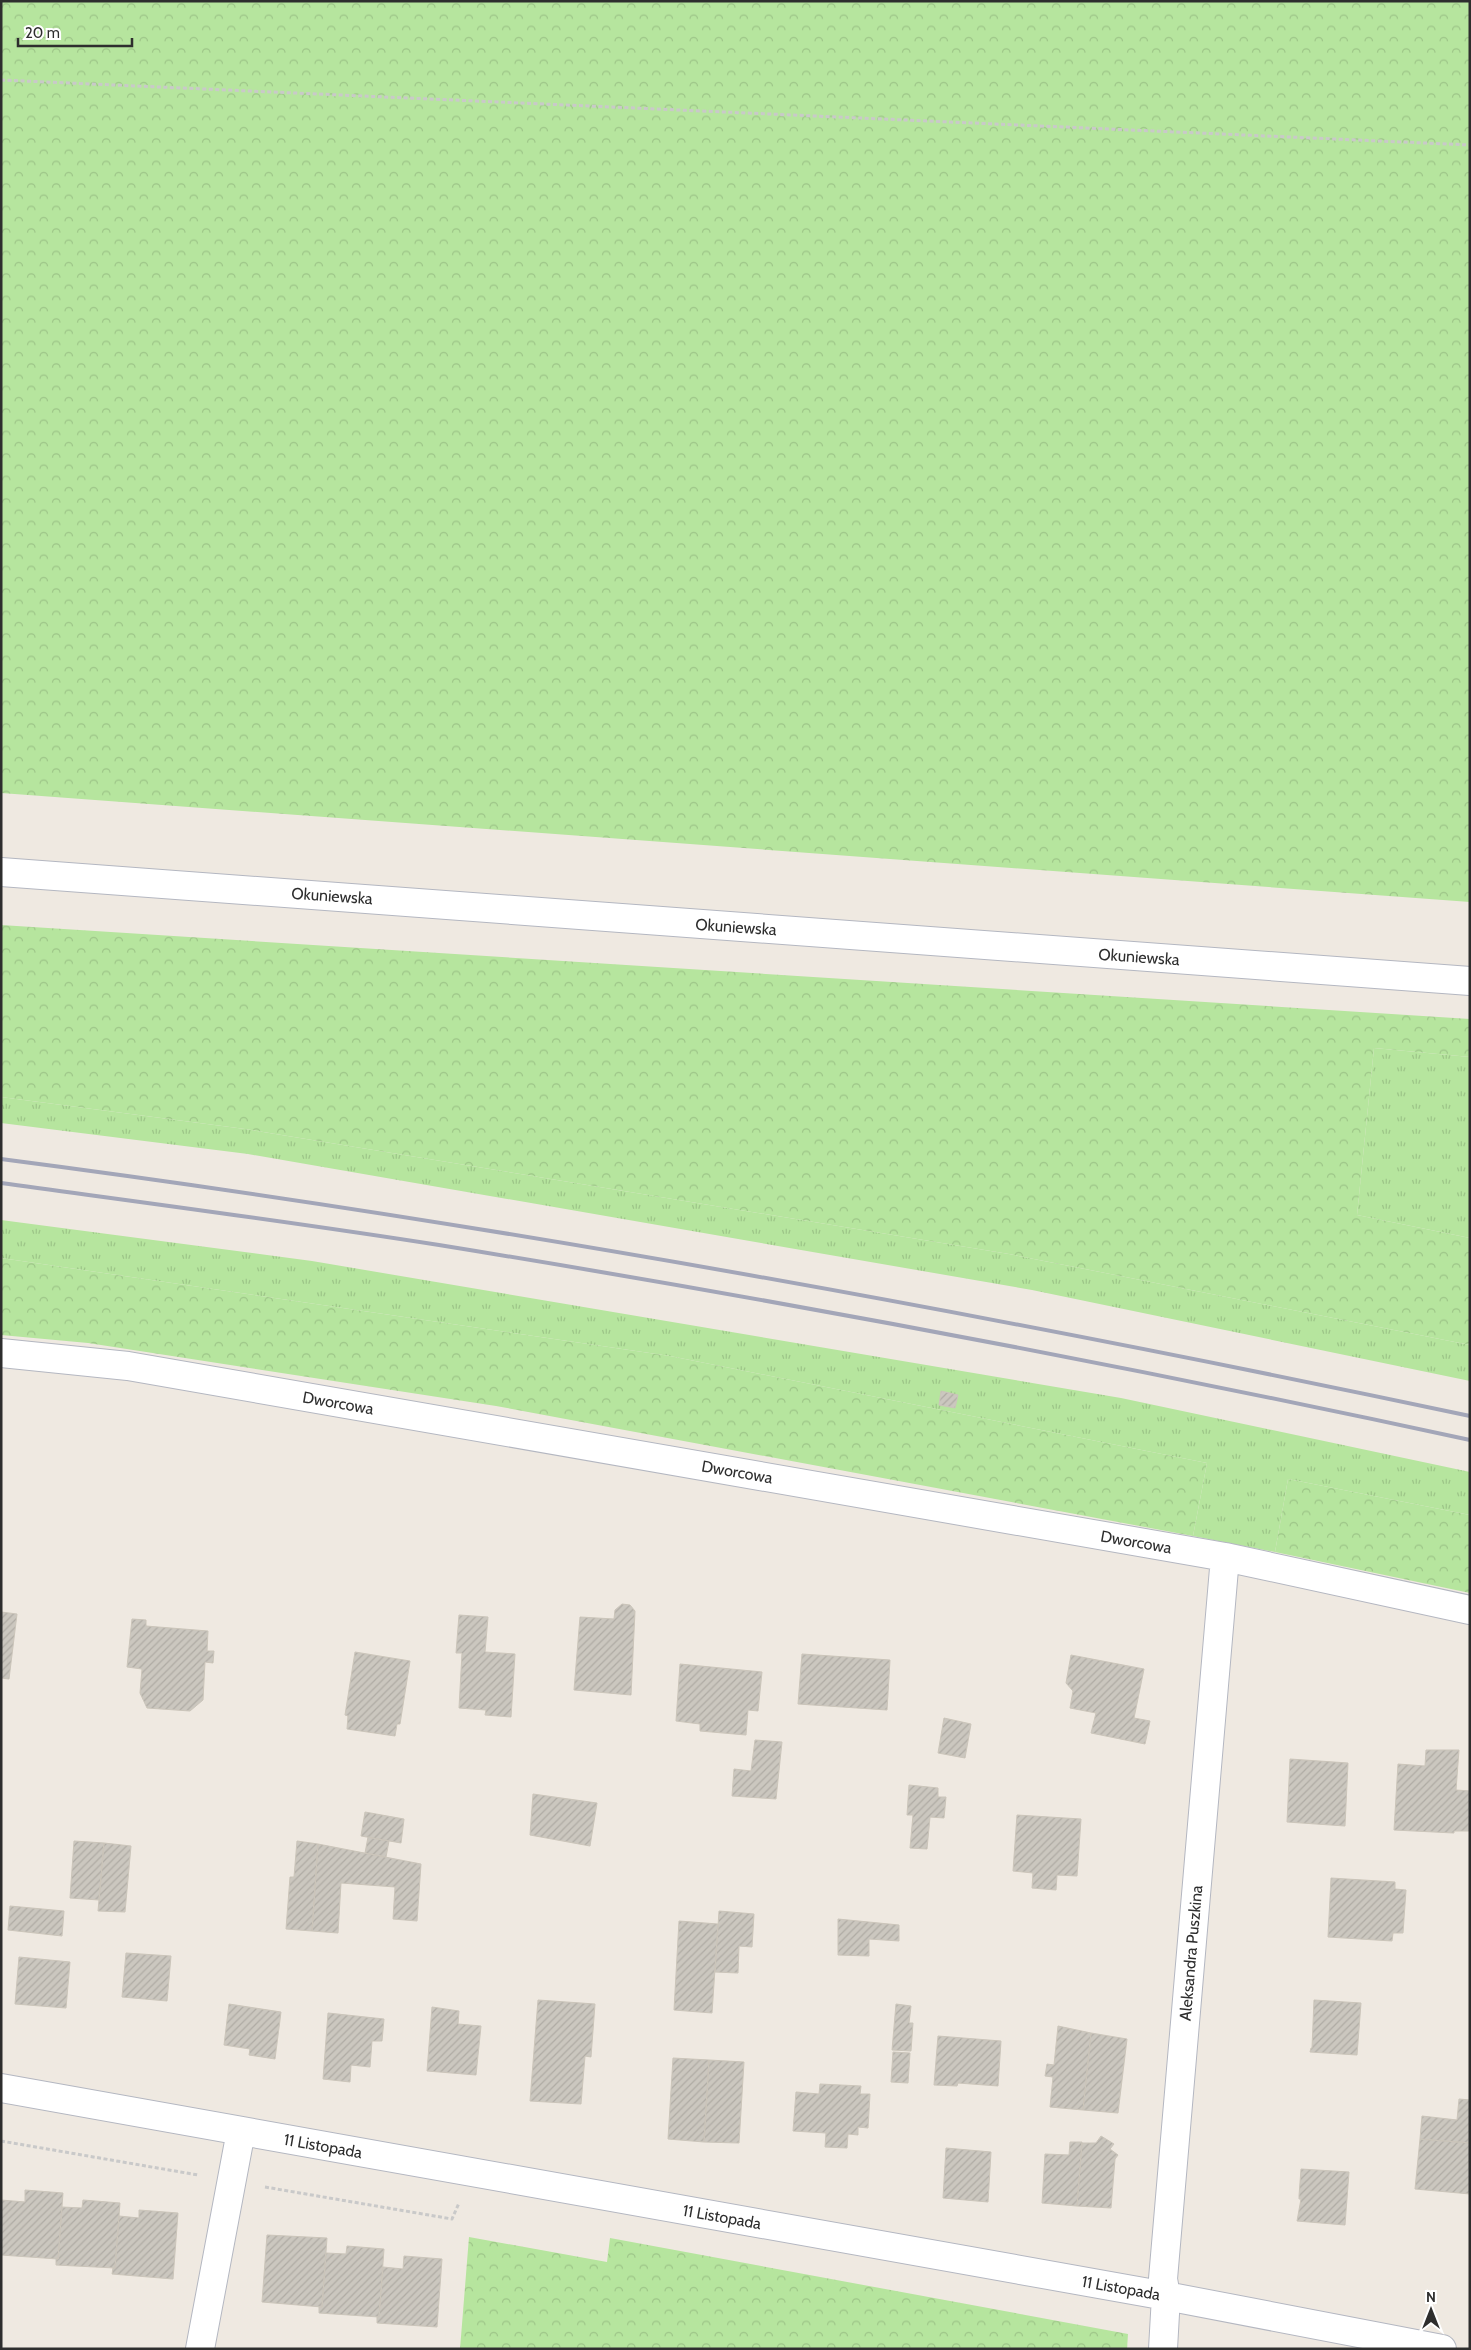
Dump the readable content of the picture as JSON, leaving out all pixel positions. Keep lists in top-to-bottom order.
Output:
{
  "streets": {
    "street": [
      "Okuniewska",
      "Dworcowa",
      "Aleksandra Puszkina",
      "11 Listopada"
    ]
  },
  "crossings": [
    ["Dworcowa", "Aleksandra Puszkina"],
    ["Aleksandra Puszkina", "11 Listopada"]
  ],
  "scale_bar": "20 m",
  "north": "top"
}
